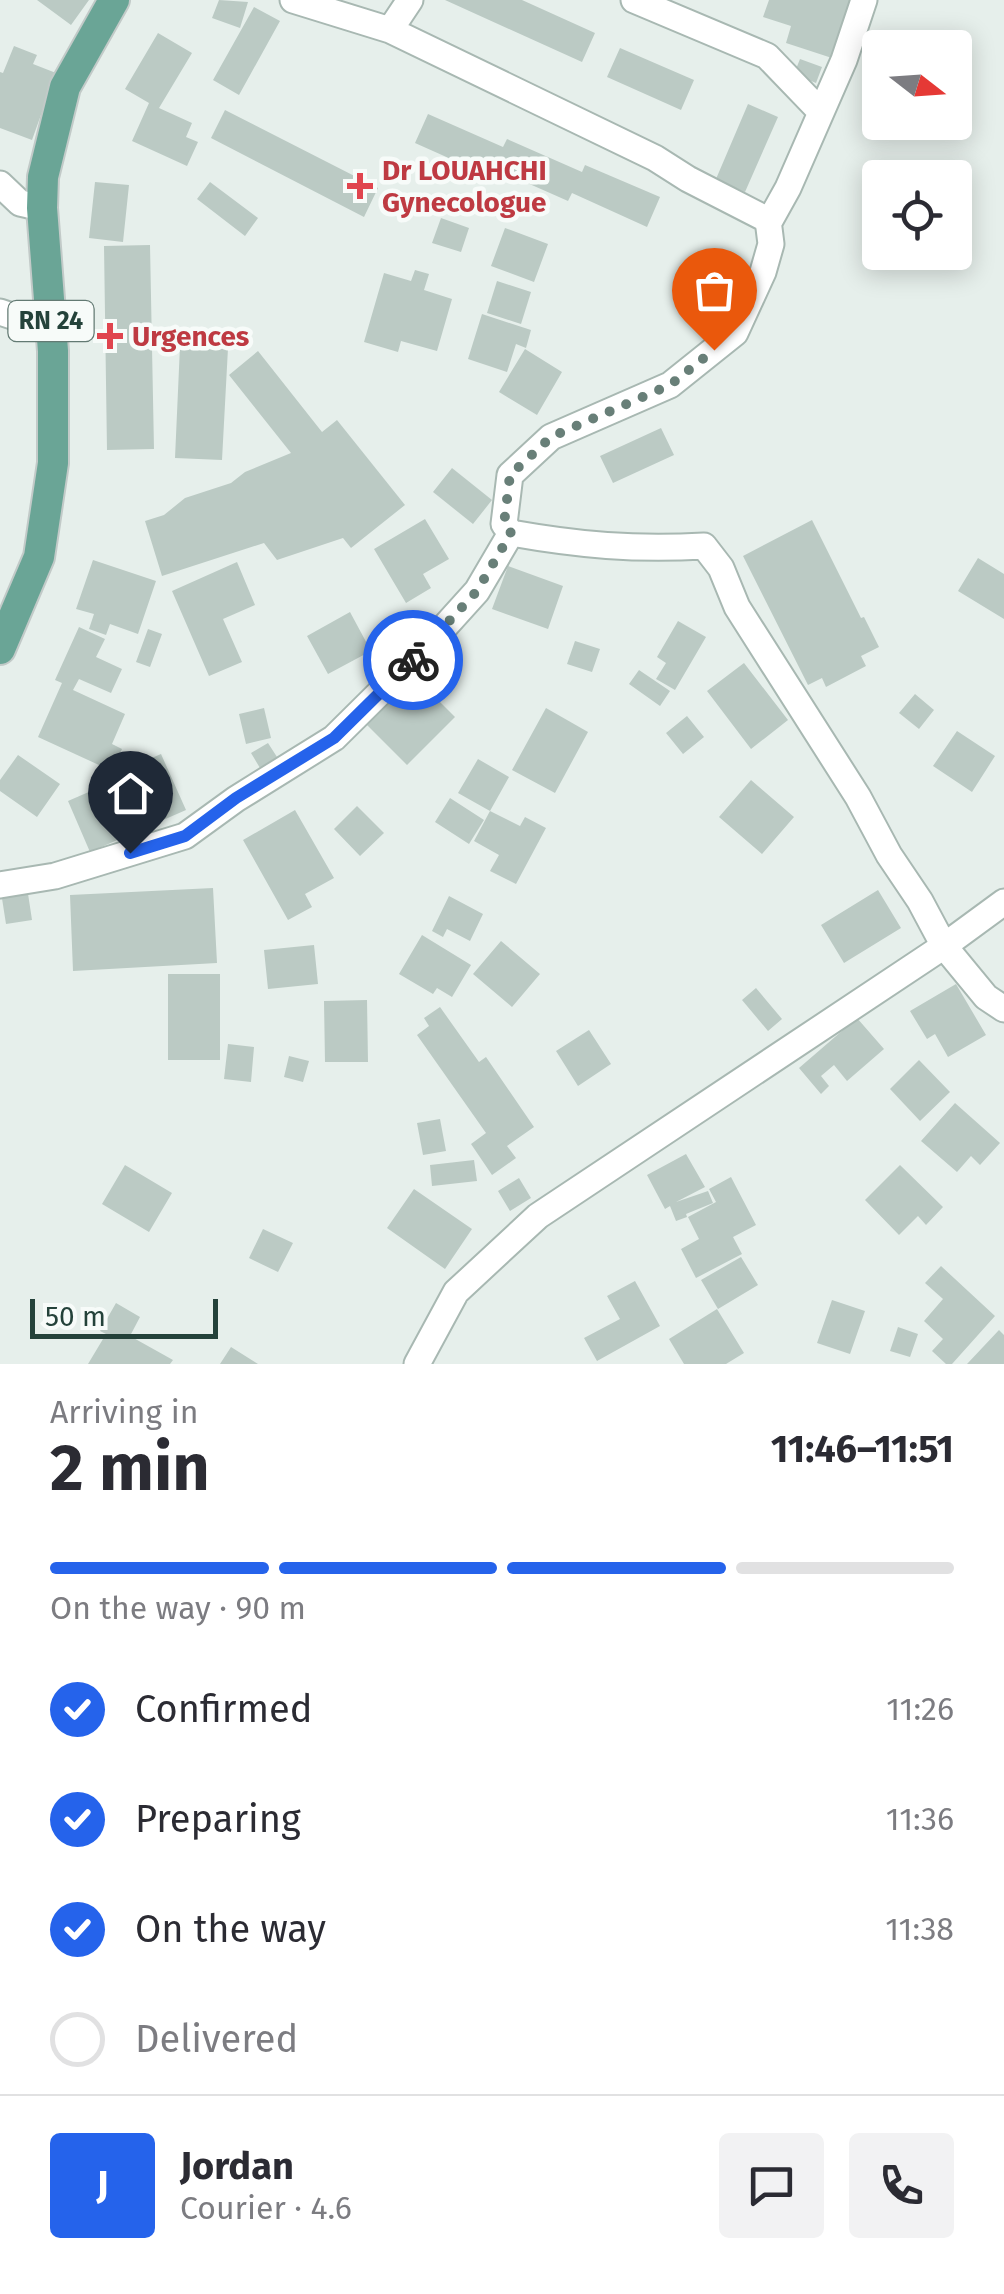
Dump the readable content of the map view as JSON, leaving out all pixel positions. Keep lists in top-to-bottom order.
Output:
{
  "streets": {
    "main road": ["RN 24"]
  },
  "places": {
    "health": ["Dr LOUAHCHI Gynecologue", "Urgences"]
  },
  "scale_bar": "50 m",
  "north": "right",
  "page": {
    "scale": "50 m",
    "heading": ["2 min", "Arriving in", "11:46–11:51"],
    "panel": ["Jordan", "Courier · 4.6"],
    "bar": "On the way · 90 m",
    "list": [
      ["Confirmed", "11:26"],
      ["Preparing", "11:36"],
      ["On the way", "11:38"],
      "Delivered"
    ],
    "round": "J"
  }
}
